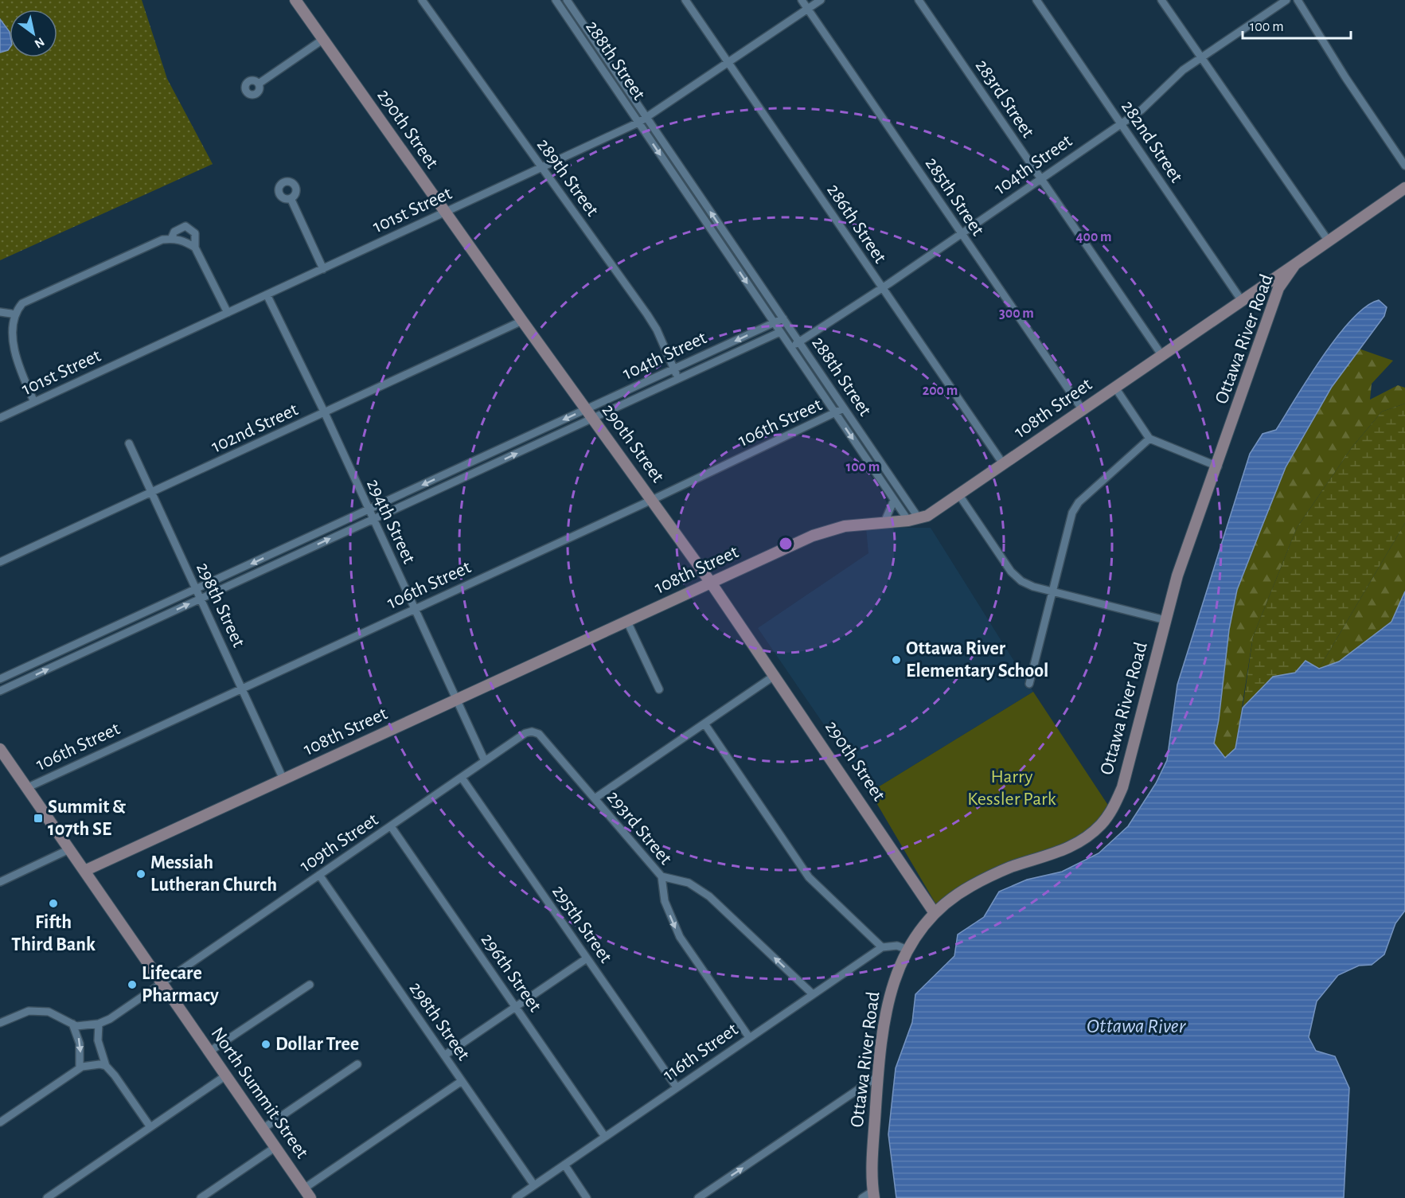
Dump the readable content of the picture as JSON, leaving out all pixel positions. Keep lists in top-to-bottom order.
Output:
{
  "streets": {
    "street": [
      "288th Street",
      "283rd Street",
      "290th Street",
      "282nd Street",
      "104th Street",
      "289th Street",
      "285th Street",
      "101st Street",
      "286th Street",
      "Ottawa River Road",
      "108th Street",
      "106th Street",
      "102nd Street",
      "294th Street",
      "298th Street",
      "293rd Street",
      "109th Street",
      "295th Street",
      "296th Street",
      "116th Street",
      "North Summit Street"
    ]
  },
  "crossings": [
    ["288th Street", "104th Street"],
    ["288th Street", "101st Street"],
    ["288th Street", "108th Street"],
    ["288th Street", "106th Street"],
    ["283rd Street", "104th Street"],
    ["283rd Street", "108th Street"],
    ["290th Street", "104th Street"],
    ["290th Street", "101st Street"],
    ["290th Street", "Ottawa River Road"],
    ["290th Street", "108th Street"],
    ["290th Street", "106th Street"],
    ["290th Street", "102nd Street"],
    ["282nd Street", "104th Street"],
    ["282nd Street", "108th Street"],
    ["104th Street", "289th Street"],
    ["104th Street", "285th Street"],
    ["104th Street", "286th Street"],
    ["104th Street", "294th Street"],
    ["104th Street", "298th Street"],
    ["289th Street", "101st Street"],
    ["285th Street", "101st Street"],
    ["285th Street", "108th Street"],
    ["101st Street", "286th Street"],
    ["101st Street", "294th Street"],
    ["286th Street", "108th Street"],
    ["Ottawa River Road", "108th Street"],
    ["108th Street", "294th Street"],
    ["108th Street", "298th Street"],
    ["108th Street", "North Summit Street"],
    ["106th Street", "294th Street"],
    ["106th Street", "298th Street"],
    ["106th Street", "North Summit Street"],
    ["102nd Street", "294th Street"],
    ["102nd Street", "298th Street"],
    ["294th Street", "109th Street"],
    ["298th Street", "109th Street"],
    ["298th Street", "116th Street"],
    ["293rd Street", "109th Street"],
    ["293rd Street", "116th Street"],
    ["109th Street", "295th Street"],
    ["109th Street", "296th Street"],
    ["109th Street", "North Summit Street"],
    ["295th Street", "116th Street"],
    ["296th Street", "116th Street"]
  ],
  "water": ["Ottawa River"],
  "parks": ["Harry Kessler Park"],
  "places": {
    "other": [
      "Ottawa River Elementary School",
      "Messiah Lutheran Church",
      "Fifth Third Bank",
      "Lifecare Pharmacy",
      "Dollar Tree"
    ],
    "transit": ["Summit & 107th SE"]
  },
  "scale_bar": "100 m",
  "north": "bottom right",
  "rings": [
    "400 m",
    "300 m",
    "200 m",
    "100 m"
  ]
}
